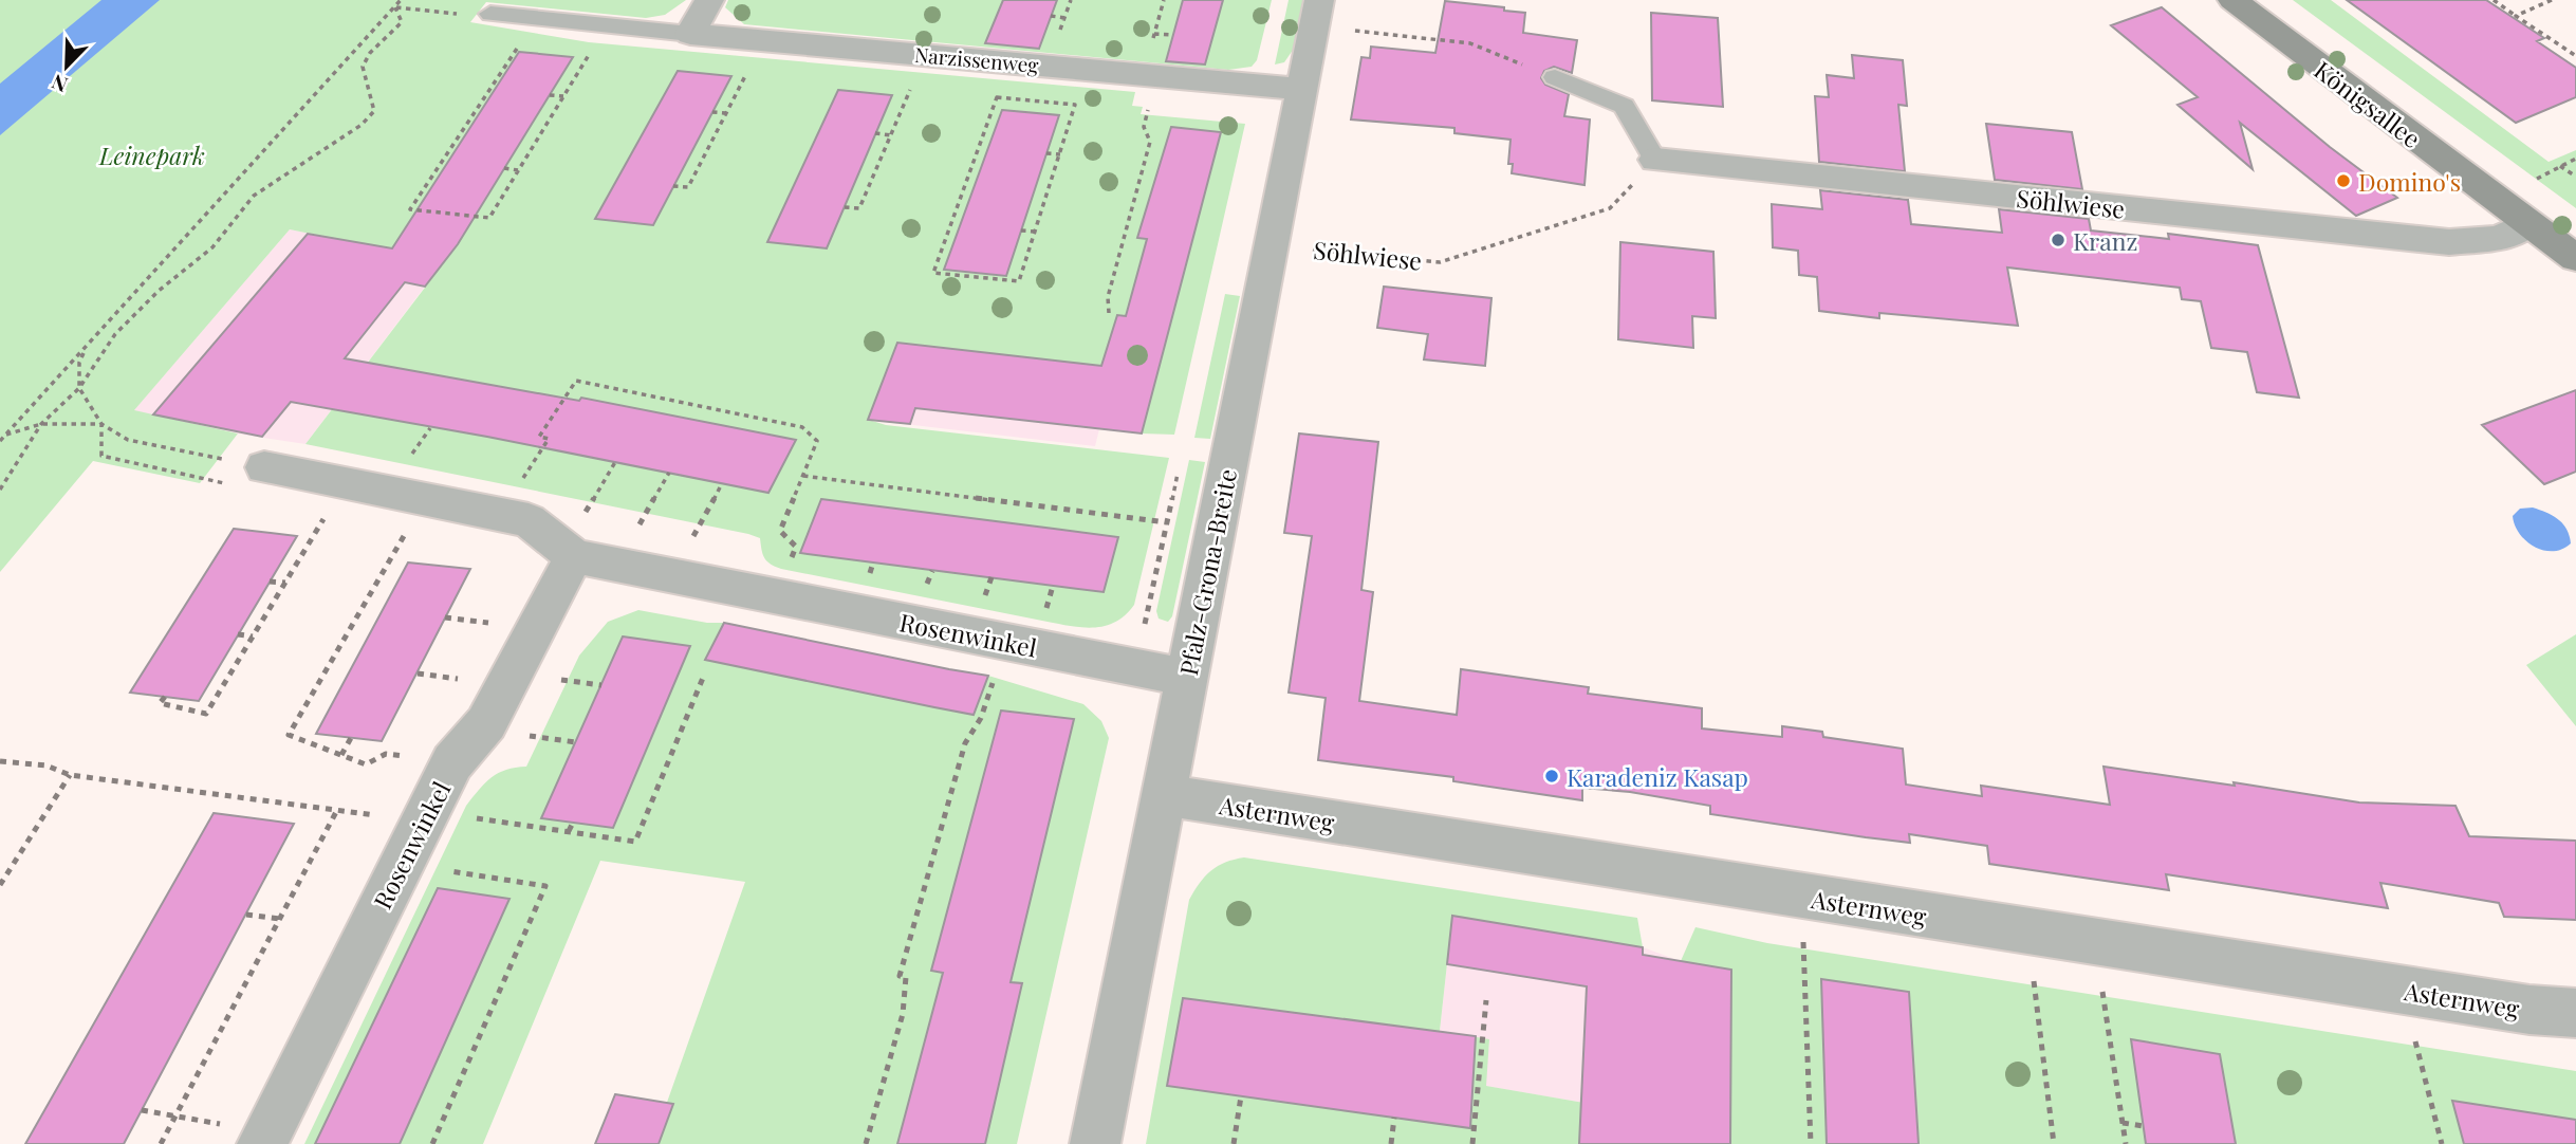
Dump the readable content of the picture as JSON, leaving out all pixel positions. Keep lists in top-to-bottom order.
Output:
{
  "streets": {
    "street": [
      "Narzissenweg",
      "Königsallee",
      "Söhlwiese",
      "Pfalz-Grona-Breite",
      "Rosenwinkel",
      "Asternweg"
    ]
  },
  "crossings": [
    ["Narzissenweg", "Pfalz-Grona-Breite"],
    ["Königsallee", "Söhlwiese"],
    ["Söhlwiese", "Pfalz-Grona-Breite"],
    ["Pfalz-Grona-Breite", "Rosenwinkel"],
    ["Pfalz-Grona-Breite", "Asternweg"]
  ],
  "parks": ["Leinepark"],
  "places": ["Domino's", "Kranz", "Karadeniz Kasap"],
  "north": "bottom left"
}
